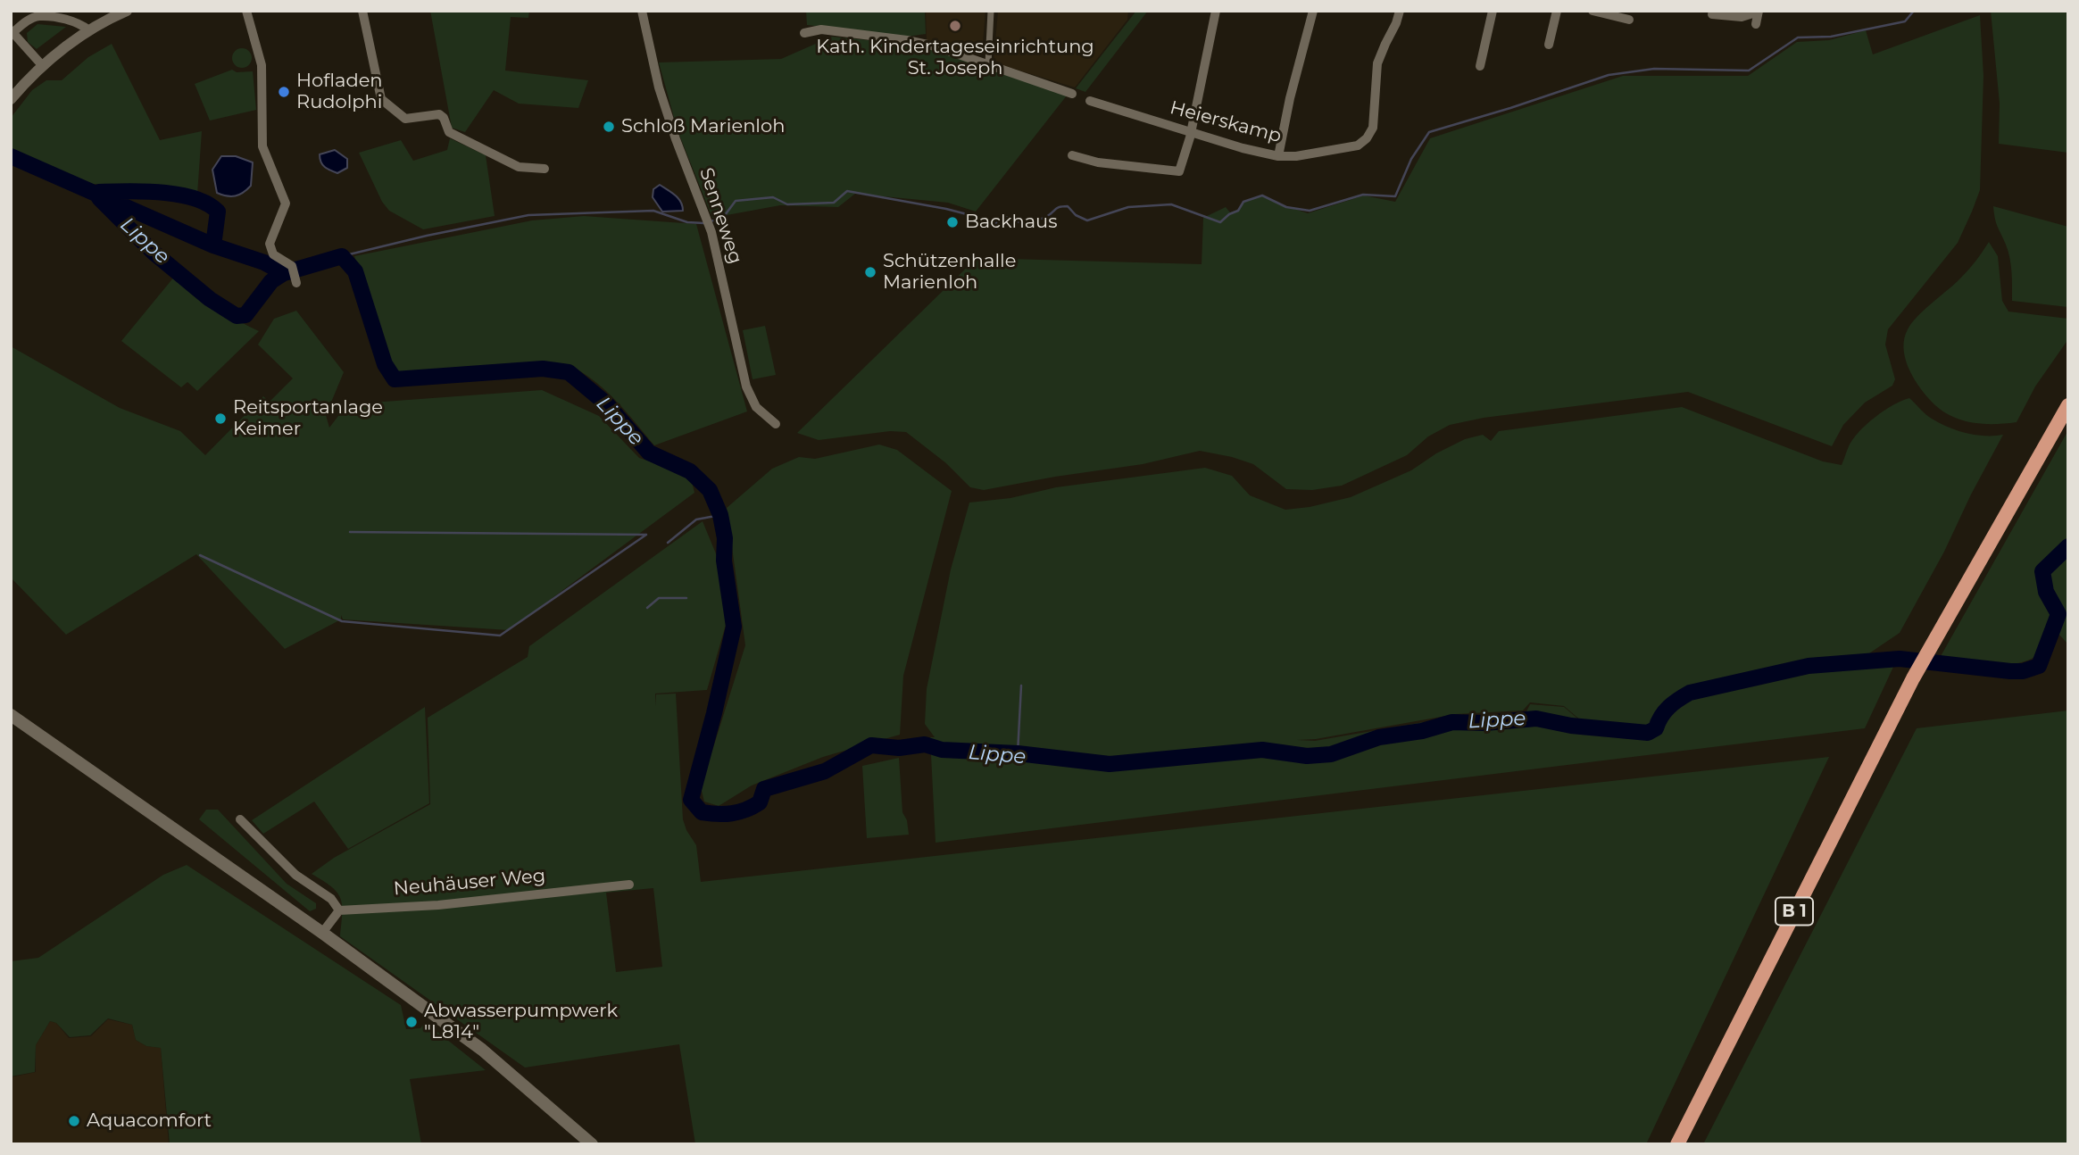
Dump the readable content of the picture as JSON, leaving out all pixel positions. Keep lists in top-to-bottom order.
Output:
{
  "streets": {
    "highway": ["B 1"],
    "street": ["Heierskamp", "Senneweg", "Neuhäuser Weg"]
  },
  "water": ["Lippe"],
  "places": [
    "Kath. Kindertageseinrichtung St. Joseph",
    "Hofladen Rudolphi",
    "Schloß Marienloh",
    "Backhaus",
    "Schützenhalle Marienloh",
    "Reitsportanlage Keimer",
    "Abwasserpumpwerk \"L814\"",
    "Aquacomfort"
  ]
}
